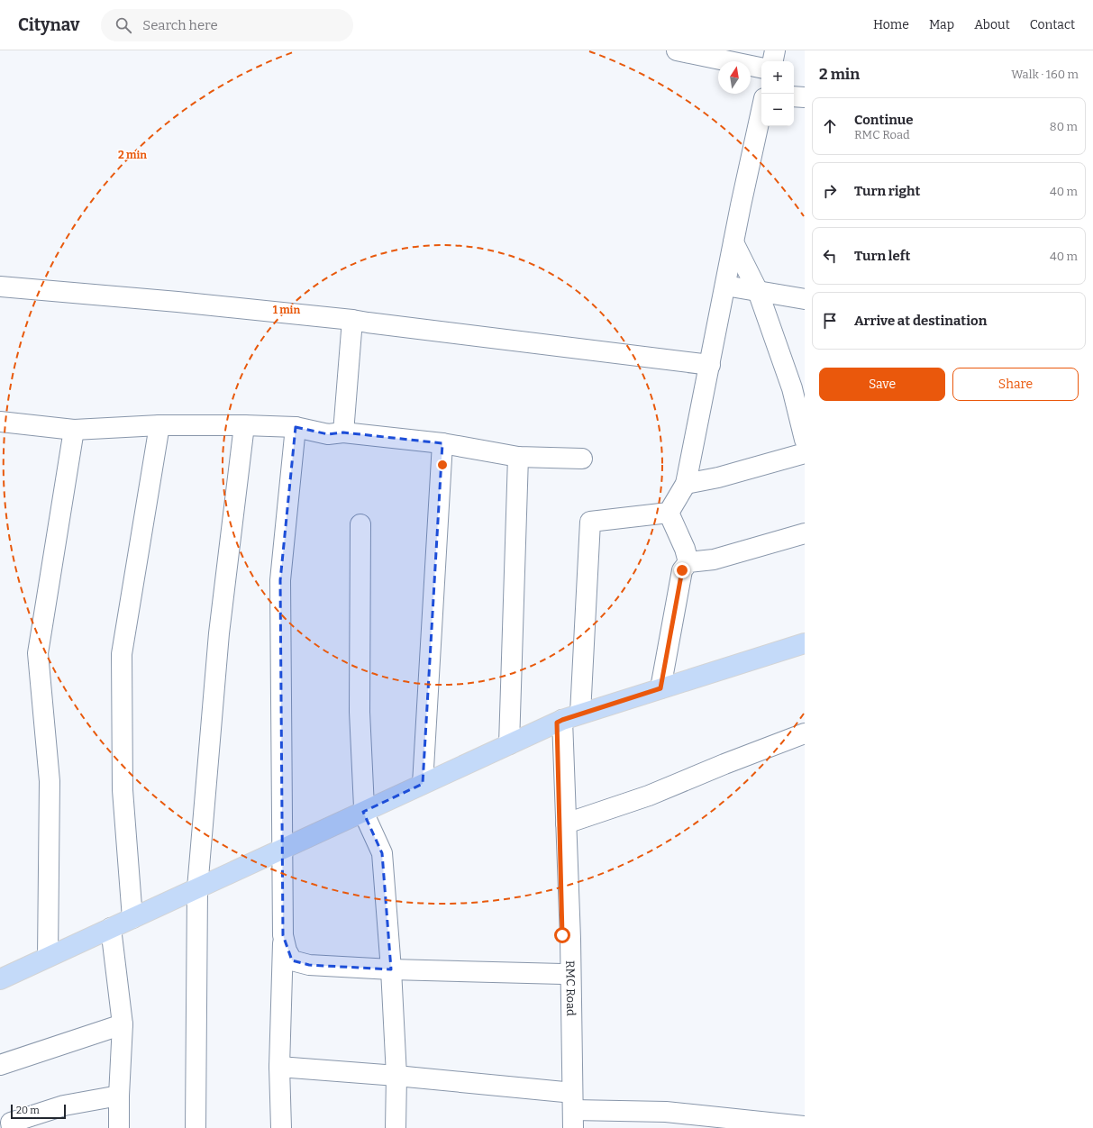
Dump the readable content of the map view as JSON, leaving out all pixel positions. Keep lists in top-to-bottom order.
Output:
{
  "streets": {
    "street": ["RMC Road"]
  },
  "scale_bar": "20 m",
  "north": "top",
  "page": {
    "header": "Citynav",
    "search": "Search here",
    "nav": [
      "Home",
      "Map",
      "About",
      "Contact"
    ],
    "heading": ["2 min", "Walk · 160 m"],
    "map_buttons": ["+", "−"],
    "list": [
      ["Continue", "RMC Road", "80 m"],
      ["Turn right", "40 m"],
      ["Turn left", "40 m"],
      "Arrive at destination"
    ],
    "buttons": ["Save", "Share"],
    "scale": "20 m"
  },
  "rings": ["2 min", "1 min"]
}
